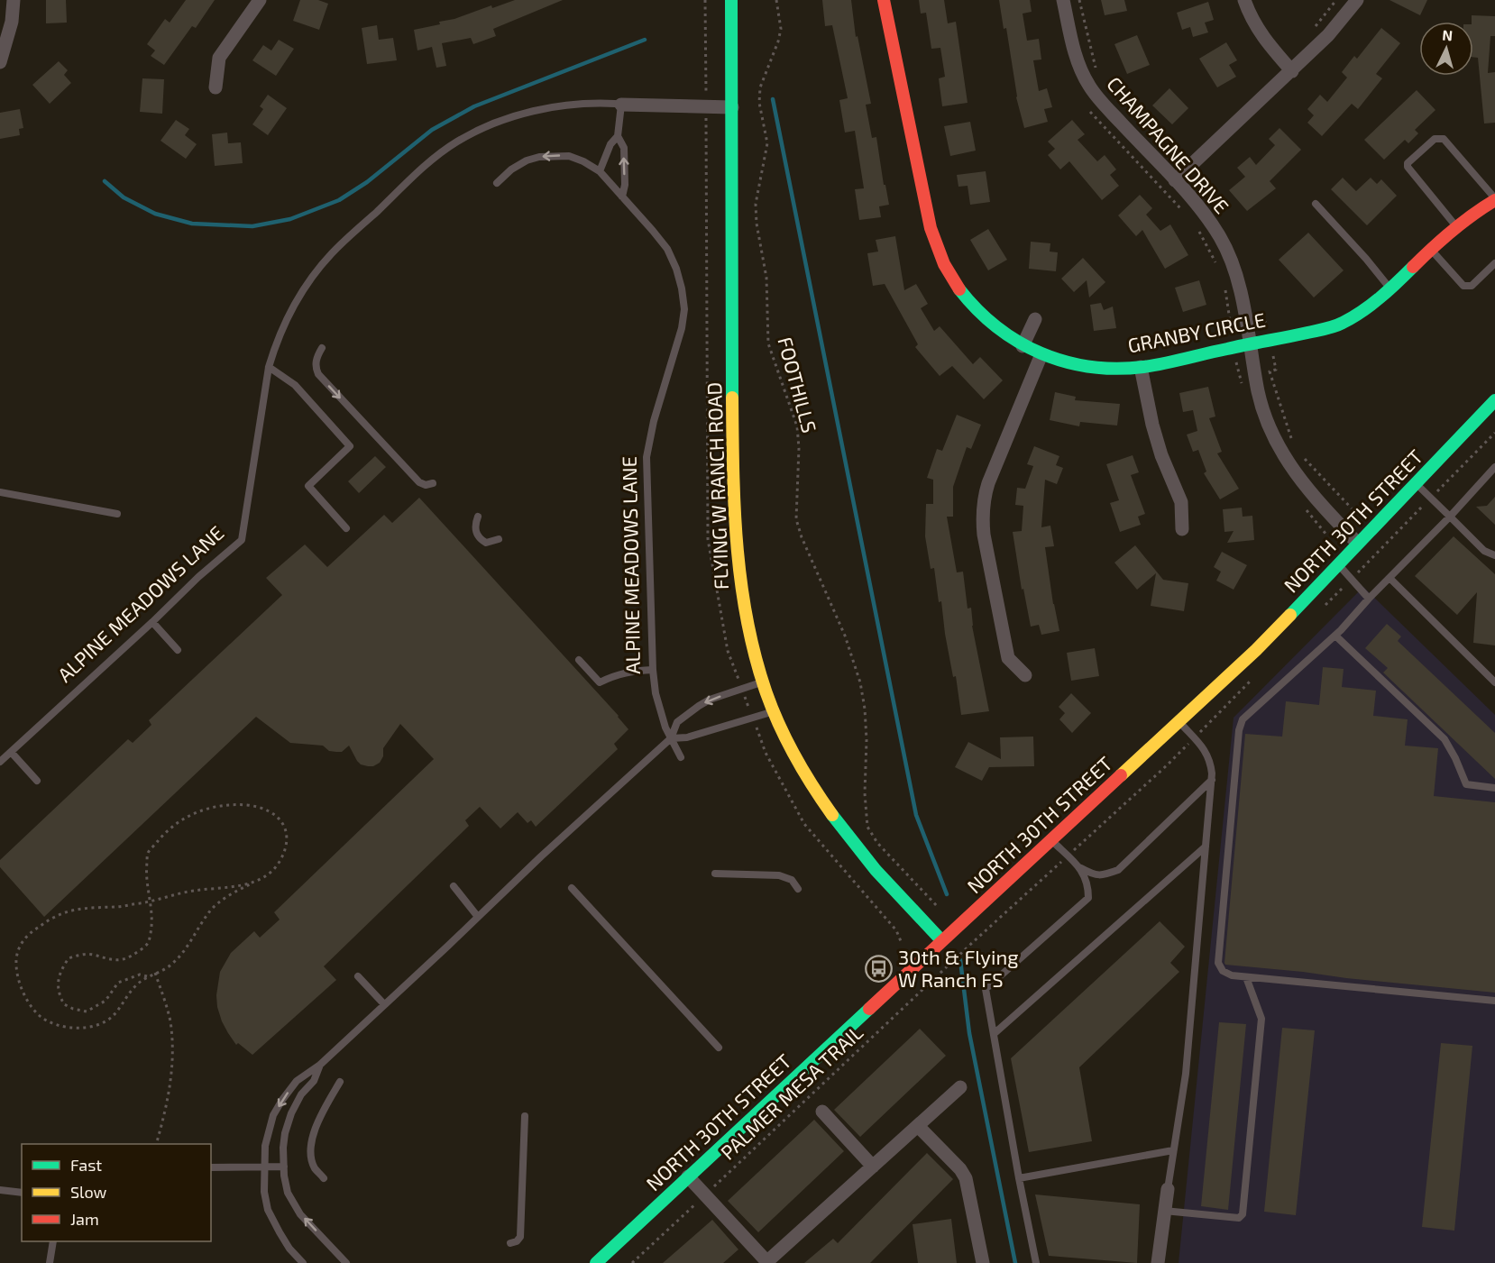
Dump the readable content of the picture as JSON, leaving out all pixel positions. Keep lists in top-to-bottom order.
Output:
{
  "streets": {
    "street": [
      "CHAMPAGNE DRIVE",
      "GRANBY CIRCLE",
      "FLYING W RANCH ROAD",
      "NORTH 30TH STREET",
      "ALPINE MEADOWS LANE"
    ],
    "path": ["FOOTHILLS", "PALMER MESA TRAIL"]
  },
  "crossings": [
    ["CHAMPAGNE DRIVE", "GRANBY CIRCLE"],
    ["CHAMPAGNE DRIVE", "NORTH 30TH STREET"],
    ["FLYING W RANCH ROAD", "NORTH 30TH STREET"],
    ["FLYING W RANCH ROAD", "ALPINE MEADOWS LANE"]
  ],
  "places": {
    "bus stop": ["30th & Flying W Ranch FS"]
  },
  "legend": ["Fast", "Slow", "Jam"],
  "north": "top"
}
